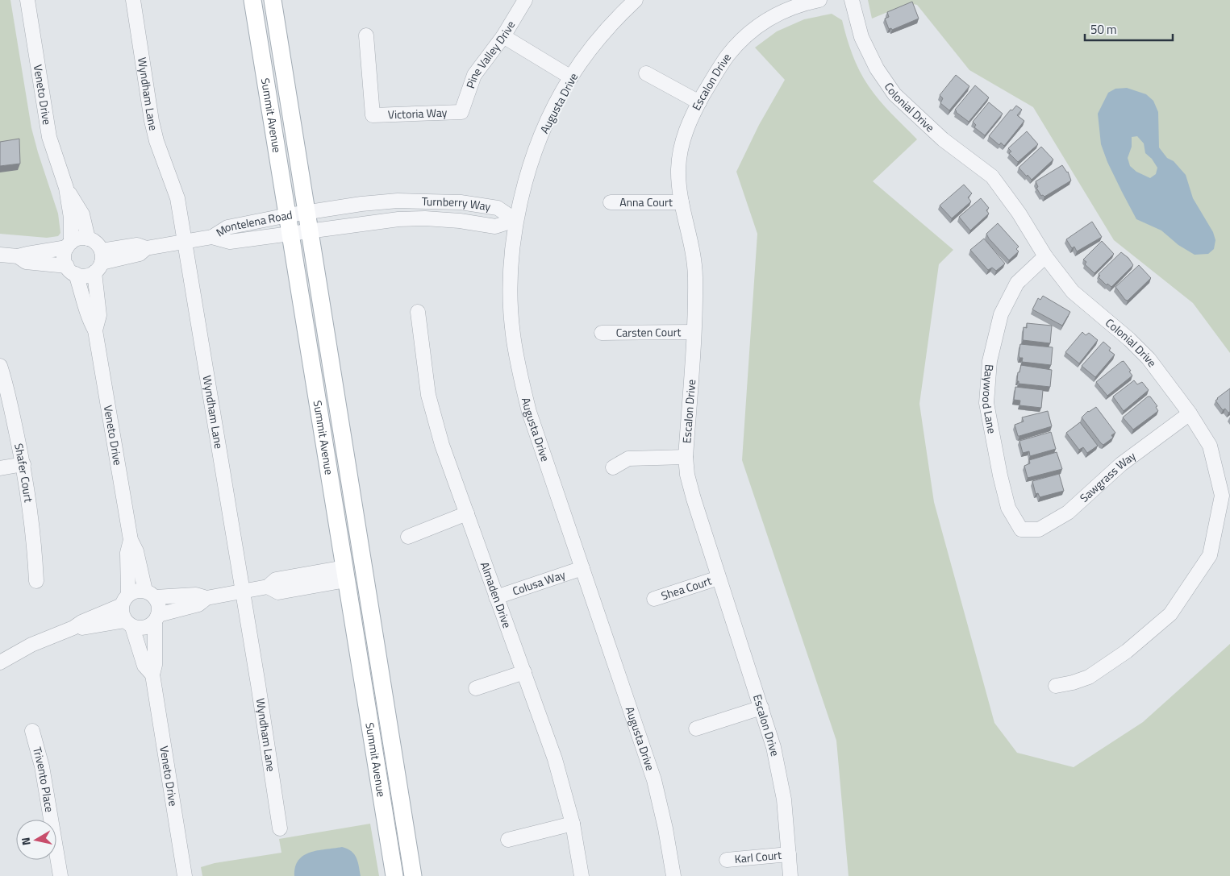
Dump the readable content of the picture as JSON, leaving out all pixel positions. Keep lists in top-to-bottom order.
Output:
{
  "streets": {
    "main road": ["Summit Avenue"],
    "street": [
      "Pine Valley Drive",
      "Escalon Drive",
      "Wyndham Lane",
      "Veneto Drive",
      "Augusta Drive",
      "Colonial Drive",
      "Victoria Way",
      "Anna Court",
      "Turnberry Way",
      "Montelena Road",
      "Carsten Court",
      "Baywood Lane",
      "Shafer Court",
      "Sawgrass Way",
      "Colusa Way",
      "Shea Court",
      "Almaden Drive",
      "Trivento Place",
      "Karl Court"
    ]
  },
  "crossings": [
    ["Pine Valley Drive", "Victoria Way"],
    ["Escalon Drive", "Anna Court"],
    ["Escalon Drive", "Carsten Court"],
    ["Escalon Drive", "Shea Court"],
    ["Escalon Drive", "Karl Court"],
    ["Wyndham Lane", "Montelena Road"],
    ["Veneto Drive", "Montelena Road"],
    ["Augusta Drive", "Turnberry Way"],
    ["Augusta Drive", "Colusa Way"],
    ["Colonial Drive", "Baywood Lane"],
    ["Colonial Drive", "Sawgrass Way"],
    ["Summit Avenue", "Turnberry Way"],
    ["Summit Avenue", "Montelena Road"],
    ["Turnberry Way", "Montelena Road"],
    ["Baywood Lane", "Sawgrass Way"],
    ["Colusa Way", "Almaden Drive"]
  ],
  "scale_bar": "50 m",
  "north": "left"
}
